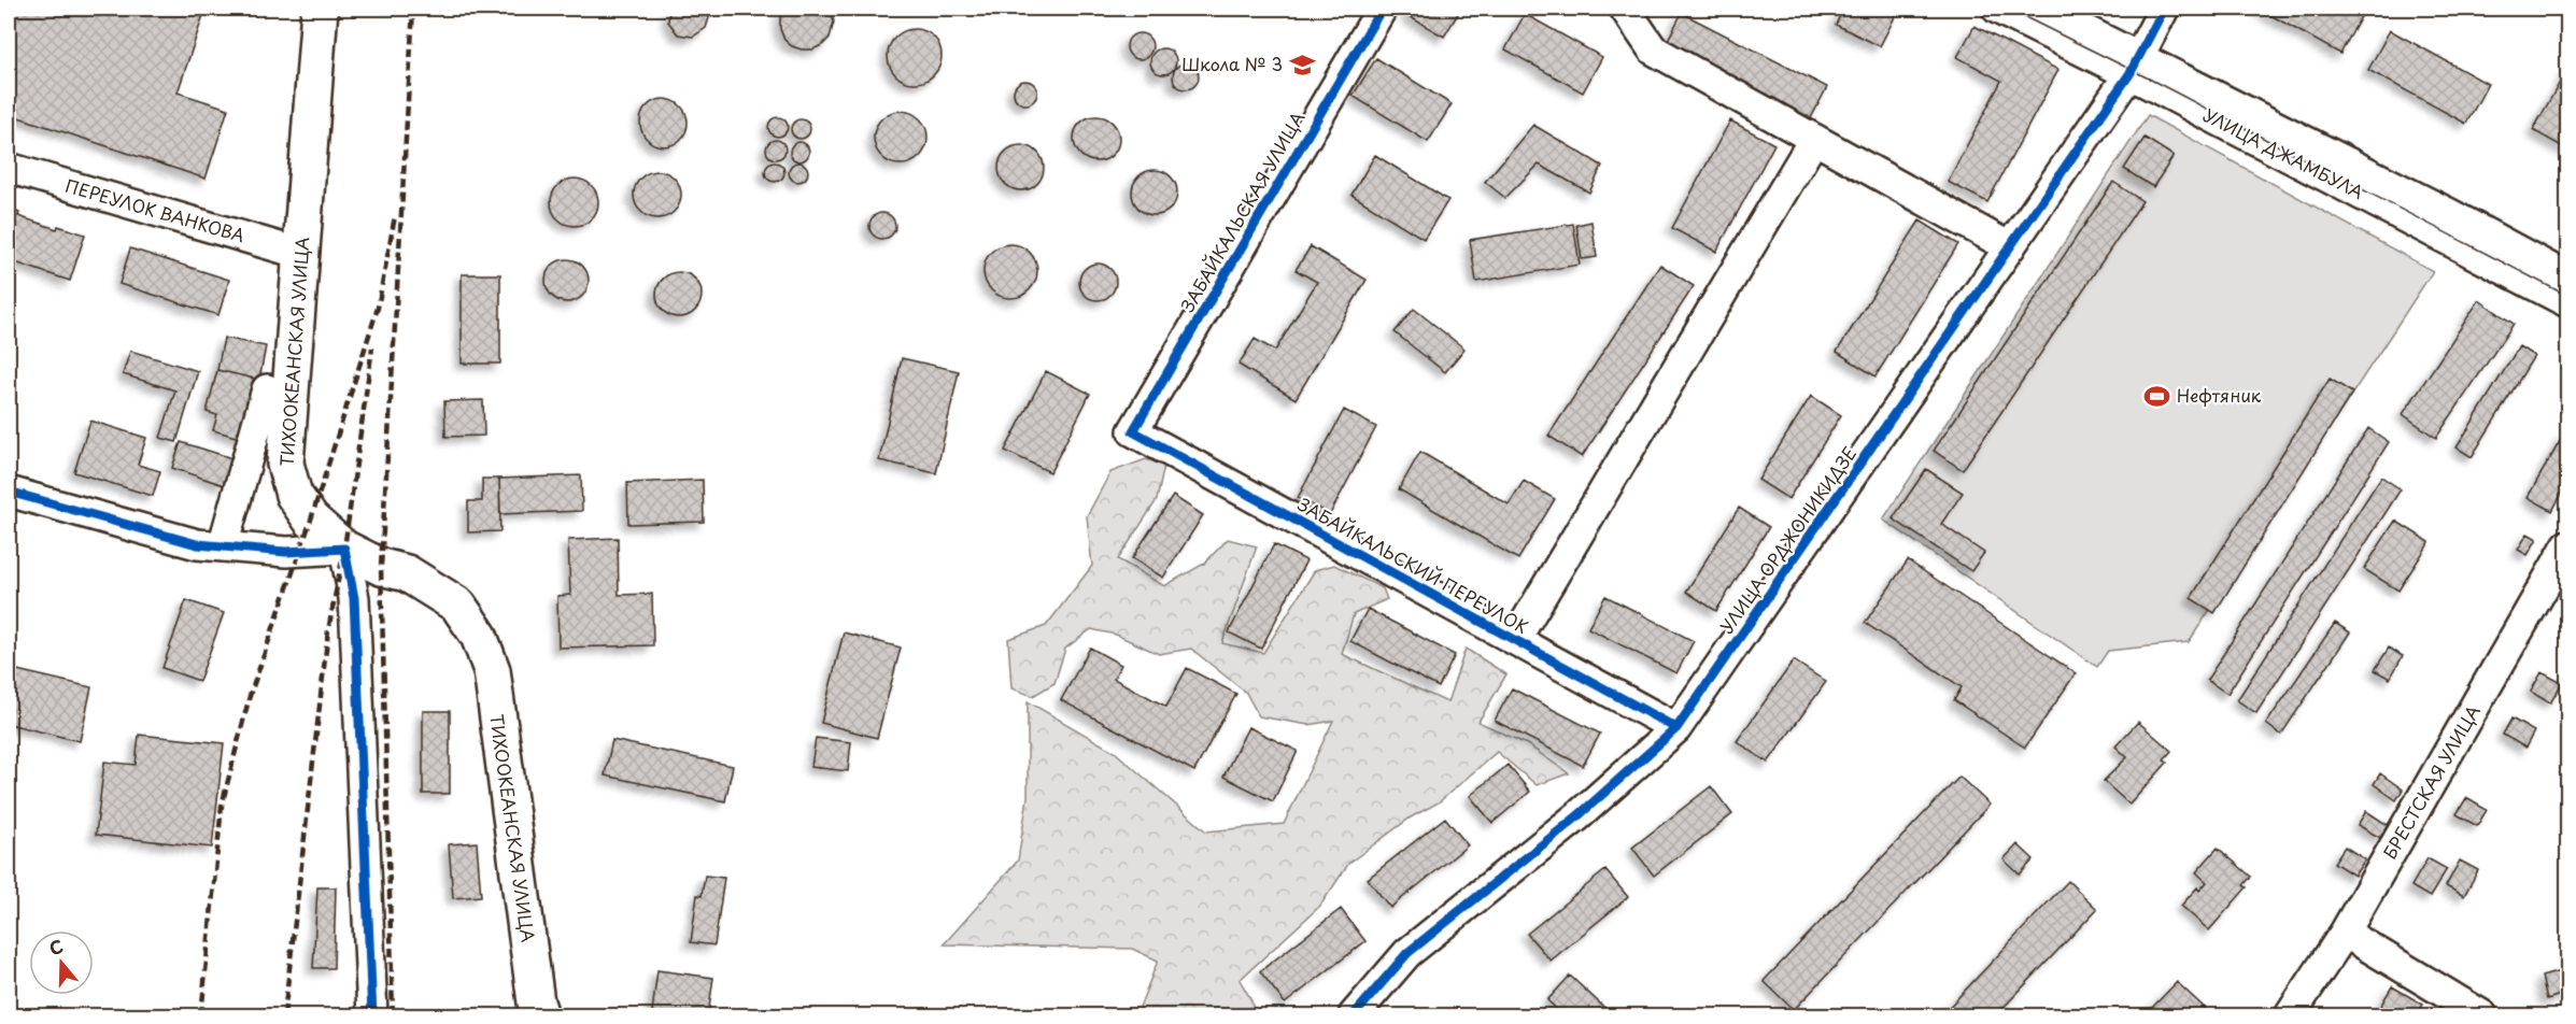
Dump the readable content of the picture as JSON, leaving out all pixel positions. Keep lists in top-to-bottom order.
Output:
{
  "streets": {
    "main road": ["ТИХООКЕАНСКАЯ УЛИЦА"],
    "street": [
      "УЛИЦА ДЖАМБУЛА",
      "ПЕРЕУЛОК ВАНКОВА",
      "ЗАБАЙКАЛЬСКАЯ УЛИЦА",
      "УЛИЦА ОРДЖОНИКИДЗЕ",
      "ЗАБАЙКАЛЬСКИЙ ПЕРЕУЛОК",
      "БРЕСТСКАЯ УЛИЦА"
    ]
  },
  "crossings": [
    ["УЛИЦА ДЖАМБУЛА", "УЛИЦА ОРДЖОНИКИДЗЕ"],
    ["ПЕРЕУЛОК ВАНКОВА", "ТИХООКЕАНСКАЯ УЛИЦА"],
    ["ЗАБАЙКАЛЬСКАЯ УЛИЦА", "ЗАБАЙКАЛЬСКИЙ ПЕРЕУЛОК"],
    ["УЛИЦА ОРДЖОНИКИДЗЕ", "ЗАБАЙКАЛЬСКИЙ ПЕРЕУЛОК"]
  ],
  "places": {
    "school or university": ["Школа № 3"],
    "sports": ["Нефтяник"]
  },
  "north": "top"
}
